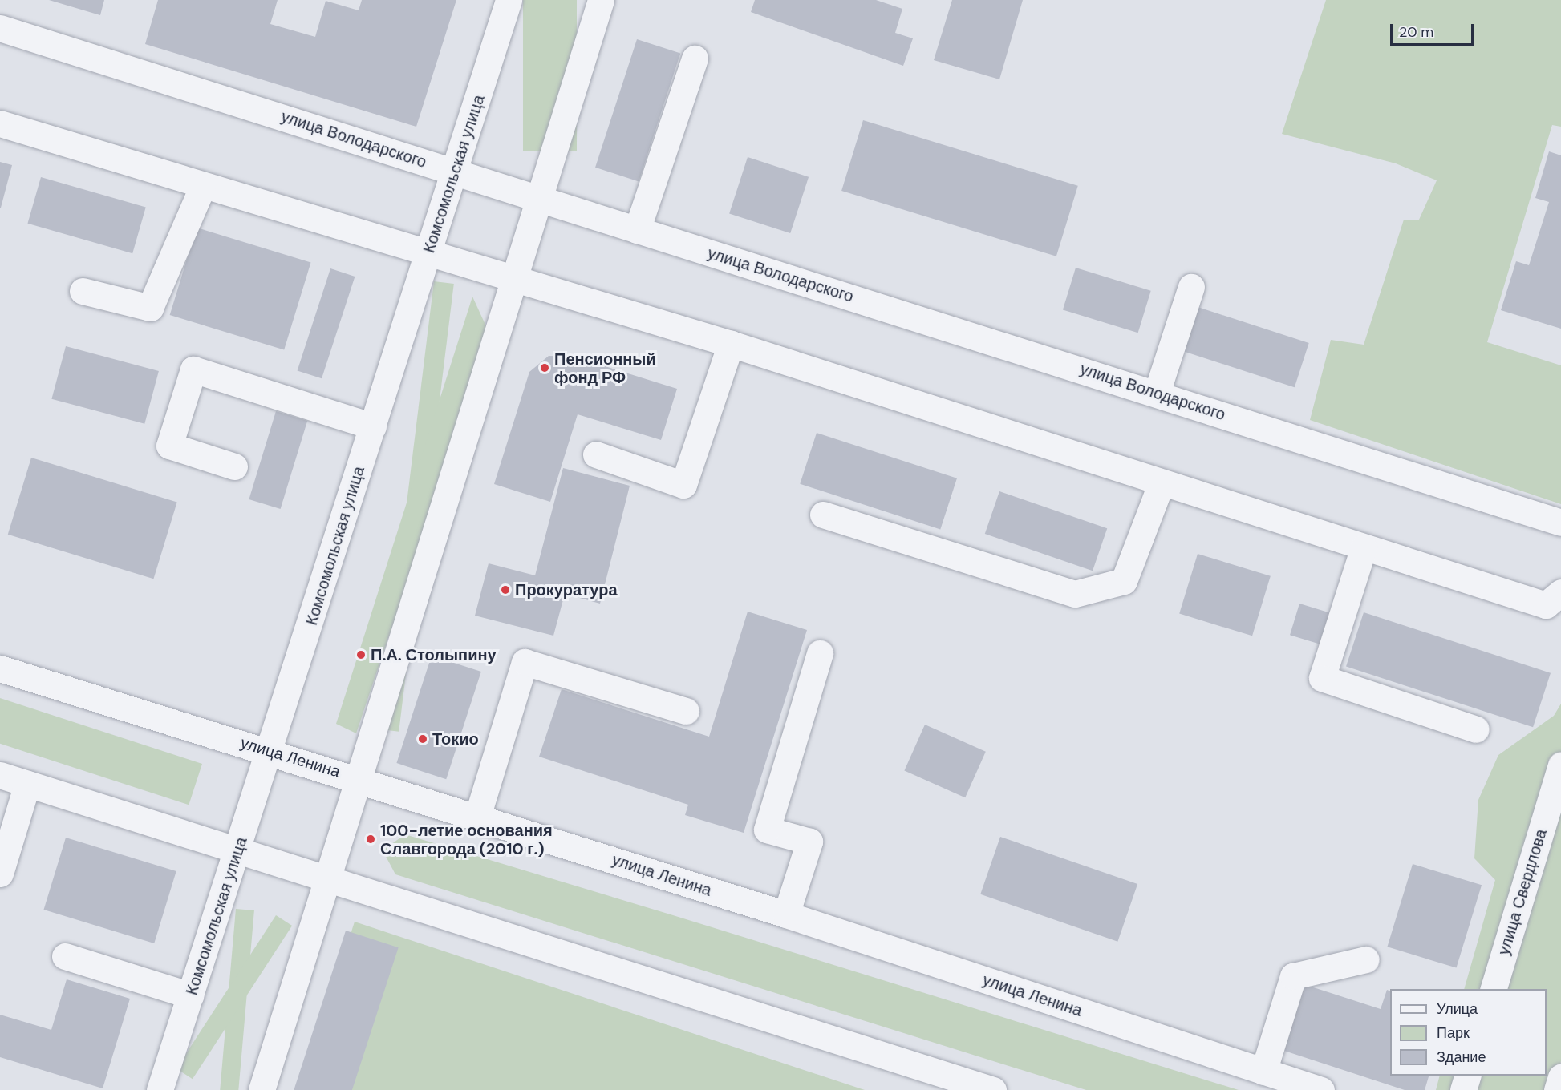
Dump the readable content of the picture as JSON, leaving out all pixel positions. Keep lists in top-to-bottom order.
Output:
{
  "streets": {
    "street": [
      "улица Володарского",
      "Комсомольская улица",
      "улица Ленина",
      "улица Свердлова"
    ]
  },
  "crossings": [
    ["улица Володарского", "Комсомольская улица"],
    ["Комсомольская улица", "улица Ленина"]
  ],
  "places": [
    "Пенсионный фонд РФ",
    "Прокуратура",
    "П.А. Столыпину",
    "Токио",
    "100-летие основания Славгорода (2010 г.)"
  ],
  "legend": ["Улица", "Парк", "Здание"],
  "scale_bar": "20 m"
}
